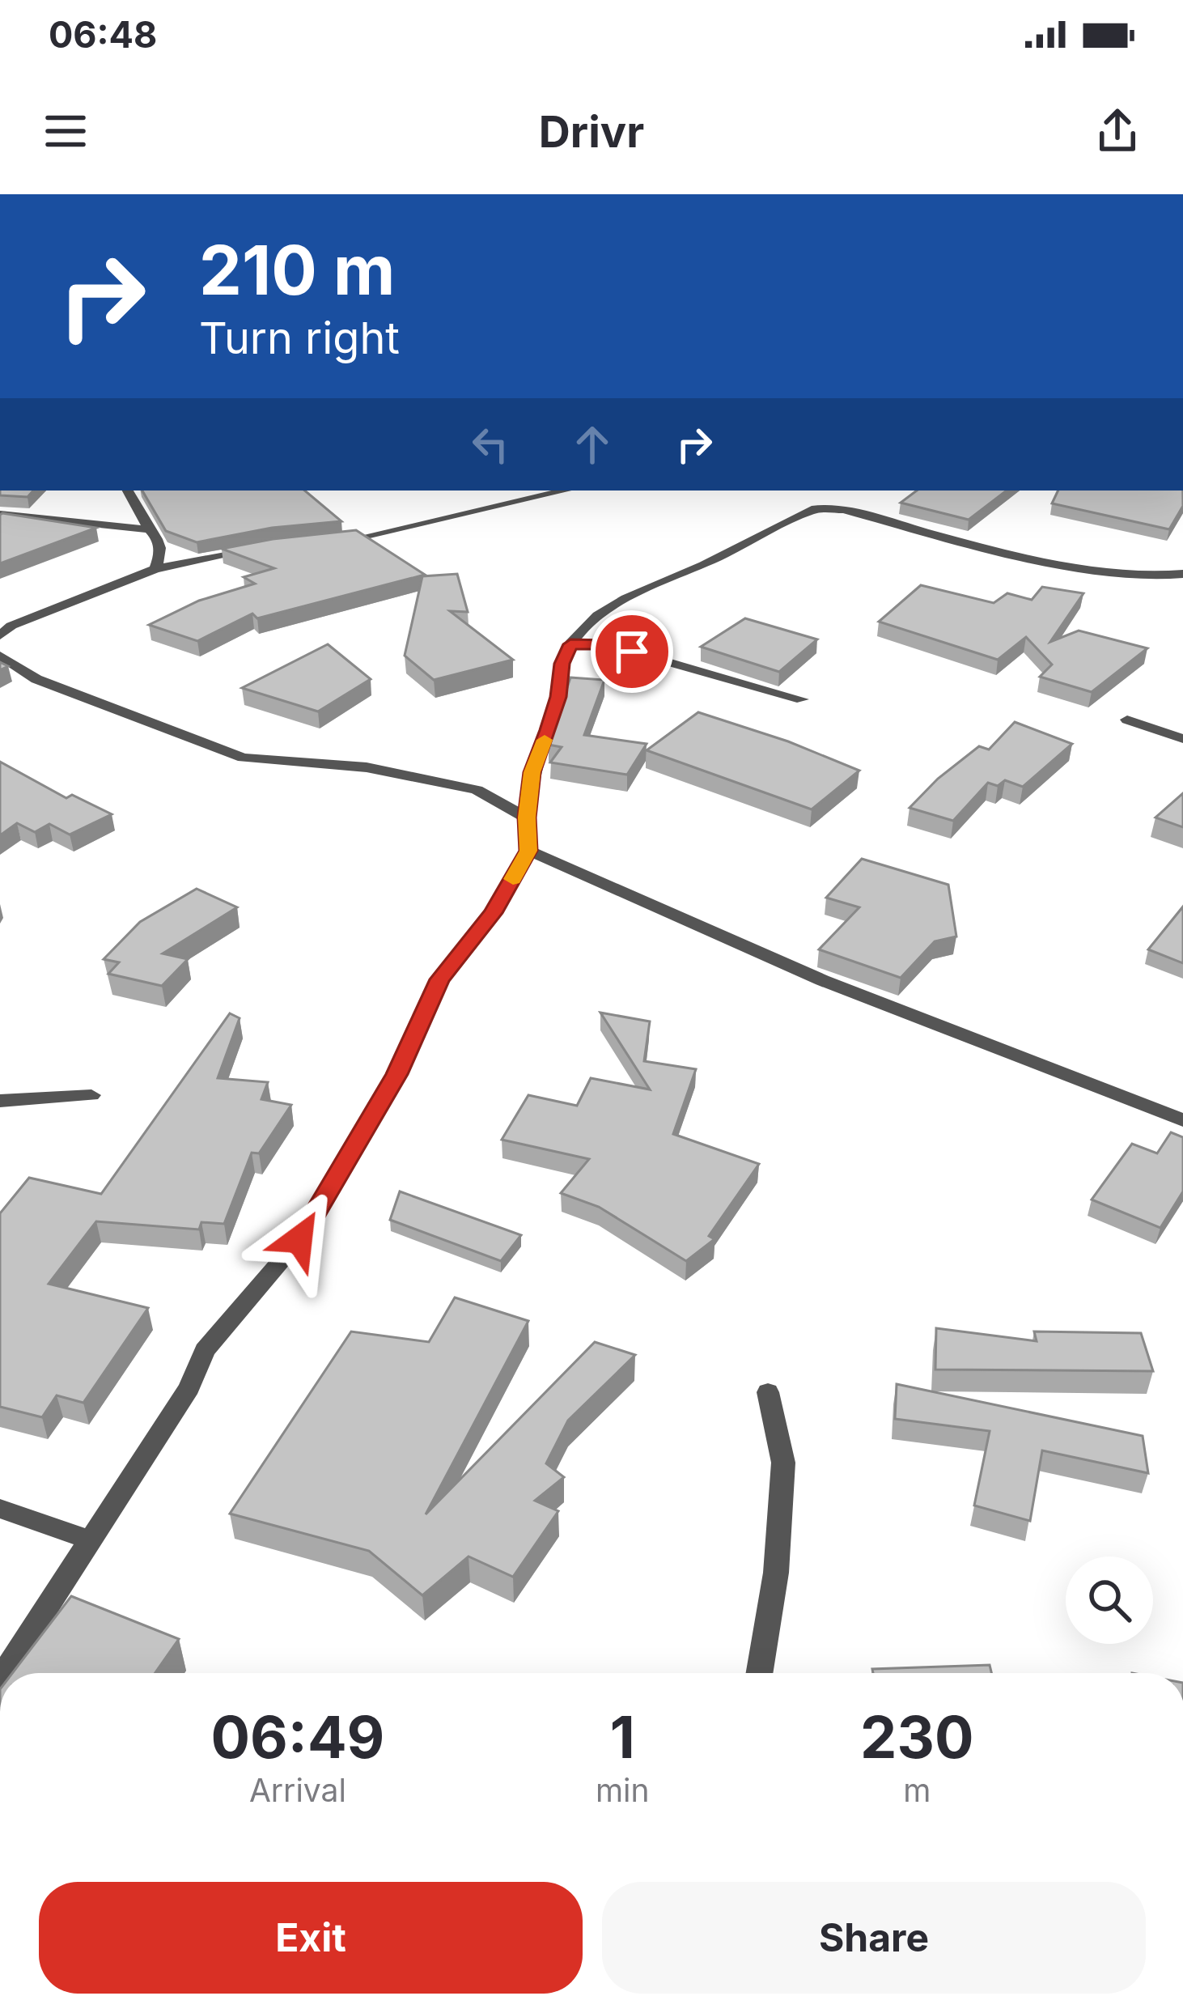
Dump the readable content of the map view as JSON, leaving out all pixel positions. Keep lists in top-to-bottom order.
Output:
{
  "page": {
    "status": "06:48",
    "header": "Drivr",
    "turn": ["210 m", "Turn right"],
    "eta": [
      "06:49",
      "Arrival",
      "1",
      "min",
      "230",
      "m"
    ],
    "buttons": ["Exit", "Share"]
  }
}
